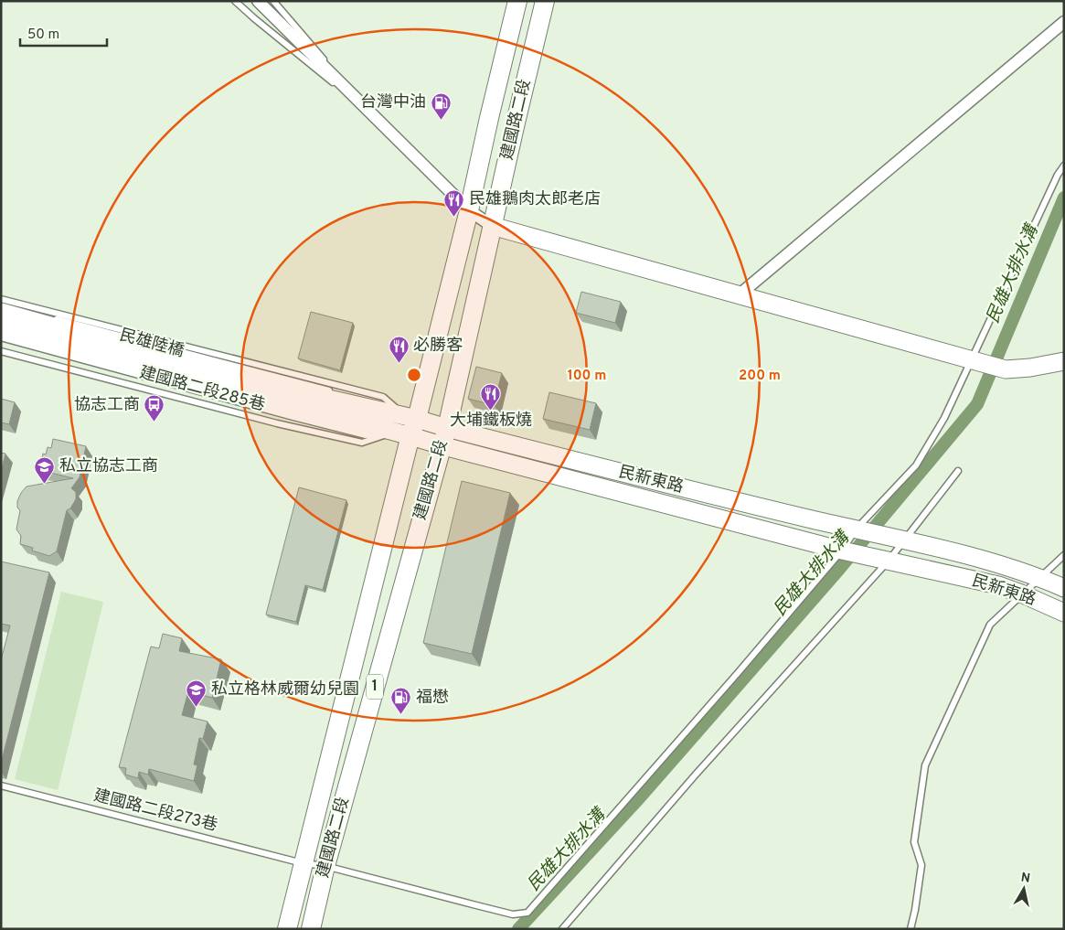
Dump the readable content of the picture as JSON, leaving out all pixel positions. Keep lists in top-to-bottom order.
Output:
{
  "streets": {
    "main road": [
      "建國路二段",
      "民雄陸橋",
      "民新東路",
      "1"
    ],
    "lane": ["建國路二段285巷", "建國路二段273巷"]
  },
  "crossings": [
    ["建國路二段", "建國路二段285巷"],
    ["建國路二段", "民新東路"],
    ["建國路二段", "建國路二段273巷"],
    ["建國路二段285巷", "民新東路"],
    ["民新東路", "建國路二段273巷"]
  ],
  "water": ["民雄大排水溝"],
  "places": {
    "fuel station": ["台灣中油", "福懋"],
    "restaurant": ["民雄鵝肉太郎老店", "必勝客", "大埔鐵板燒"],
    "bus stop": ["協志工商"],
    "school or university": ["私立協志工商", "私立格林威爾幼兒園"]
  },
  "scale_bar": "50 m",
  "north": "top",
  "rings": ["100 m", "200 m"]
}
